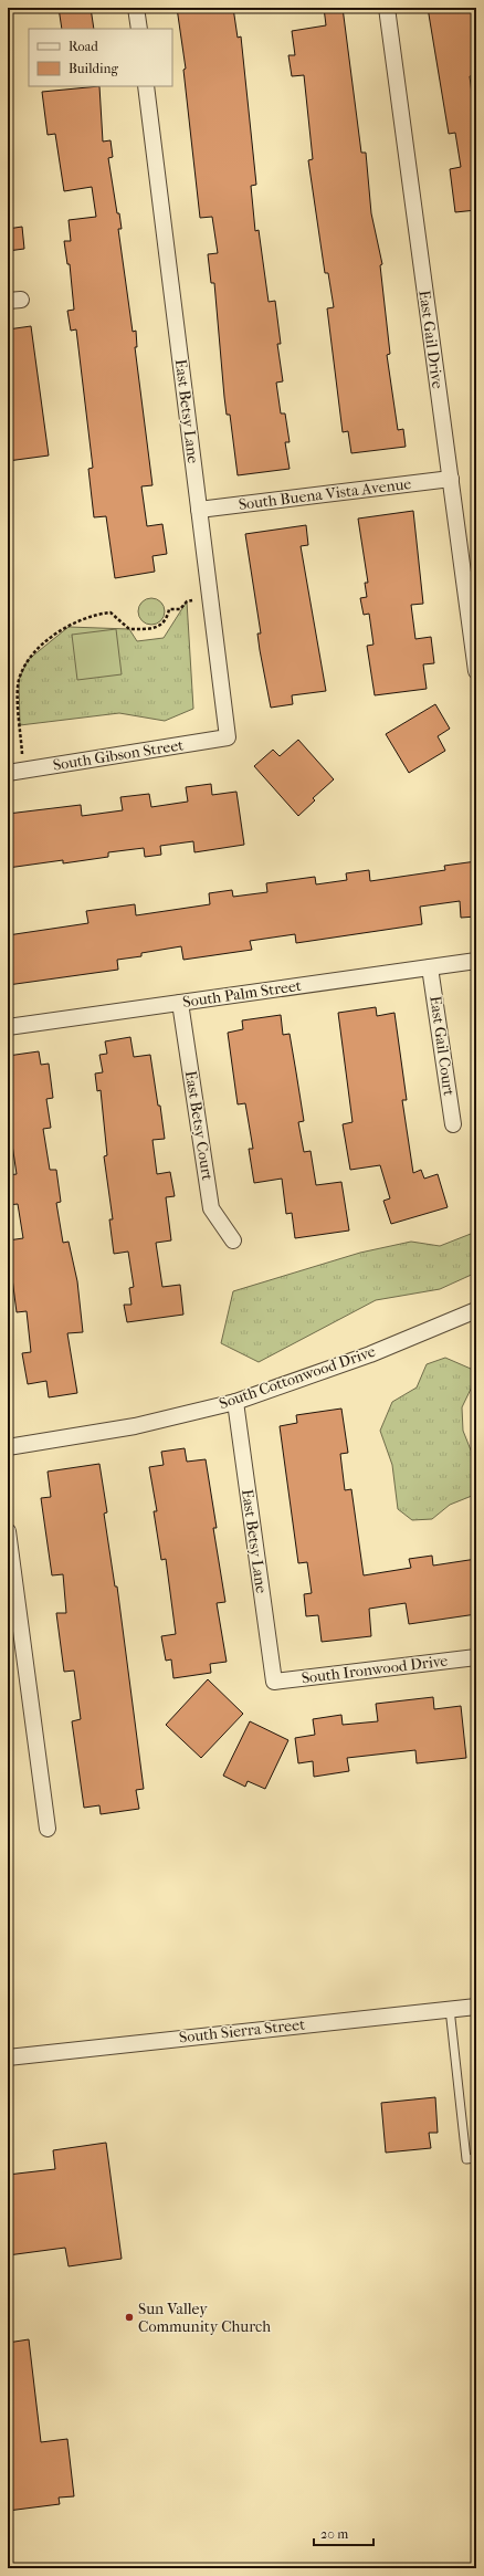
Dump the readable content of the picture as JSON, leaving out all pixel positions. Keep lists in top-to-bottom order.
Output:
{
  "streets": {
    "street": [
      "East Gail Drive",
      "East Betsy Lane",
      "South Buena Vista Avenue",
      "South Gibson Street",
      "South Palm Street",
      "East Gail Court",
      "East Betsy Court",
      "South Cottonwood Drive",
      "South Ironwood Drive",
      "South Sierra Street"
    ]
  },
  "crossings": [
    ["East Gail Drive", "South Buena Vista Avenue"],
    ["East Betsy Lane", "South Buena Vista Avenue"],
    ["East Betsy Lane", "South Gibson Street"],
    ["East Betsy Lane", "South Cottonwood Drive"],
    ["East Betsy Lane", "South Ironwood Drive"],
    ["South Palm Street", "East Gail Court"],
    ["South Palm Street", "East Betsy Court"]
  ],
  "places": ["Sun Valley Community Church"],
  "legend": ["Road", "Building"],
  "scale_bar": "20 m"
}
